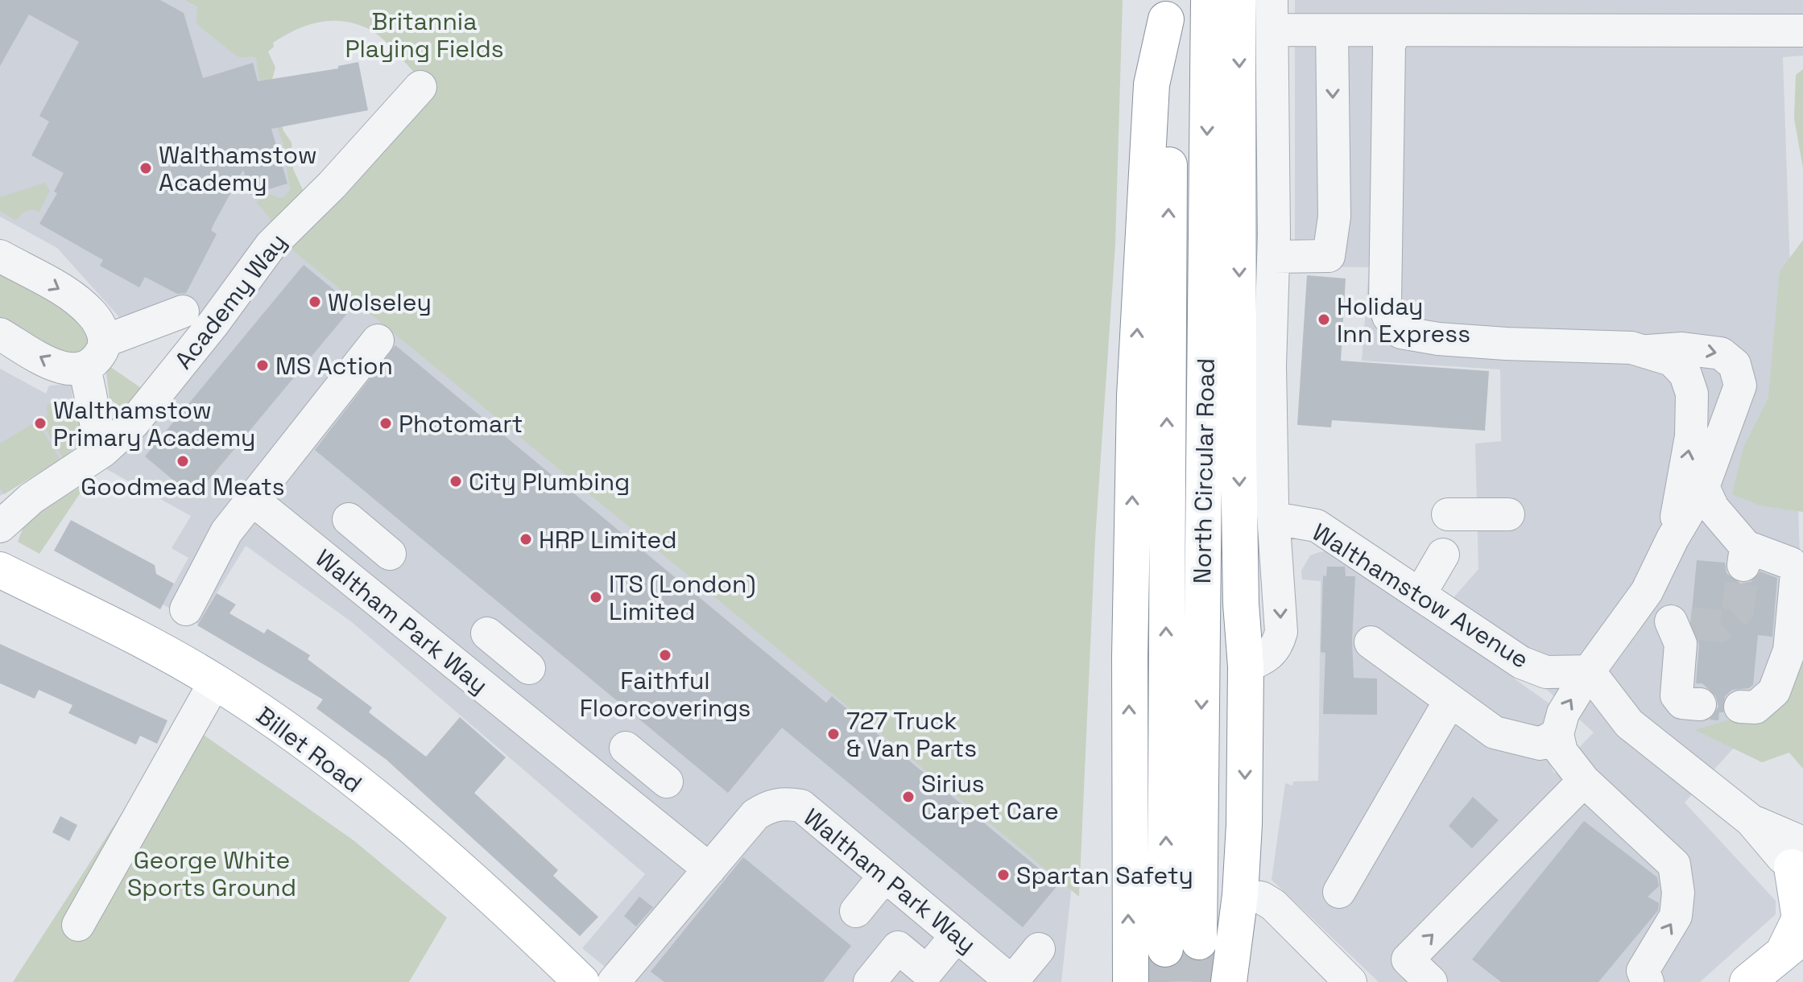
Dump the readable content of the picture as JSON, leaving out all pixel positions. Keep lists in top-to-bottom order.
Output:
{
  "streets": {
    "main road": ["North Circular Road", "Billet Road"],
    "street": ["Academy Way", "Walthamstow Avenue", "Waltham Park Way"]
  },
  "parks": ["Britannia Playing Fields", "George White Sports Ground"],
  "places": [
    "Walthamstow Academy",
    "Wolseley",
    "Holiday Inn Express",
    "MS Action",
    "Walthamstow Primary Academy",
    "Photomart",
    "Goodmead Meats",
    "City Plumbing",
    "HRP Limited",
    "ITS (London) Limited",
    "Faithful Floorcoverings",
    "727 Truck & Van Parts",
    "Sirius Carpet Care",
    "Spartan Safety"
  ]
}
